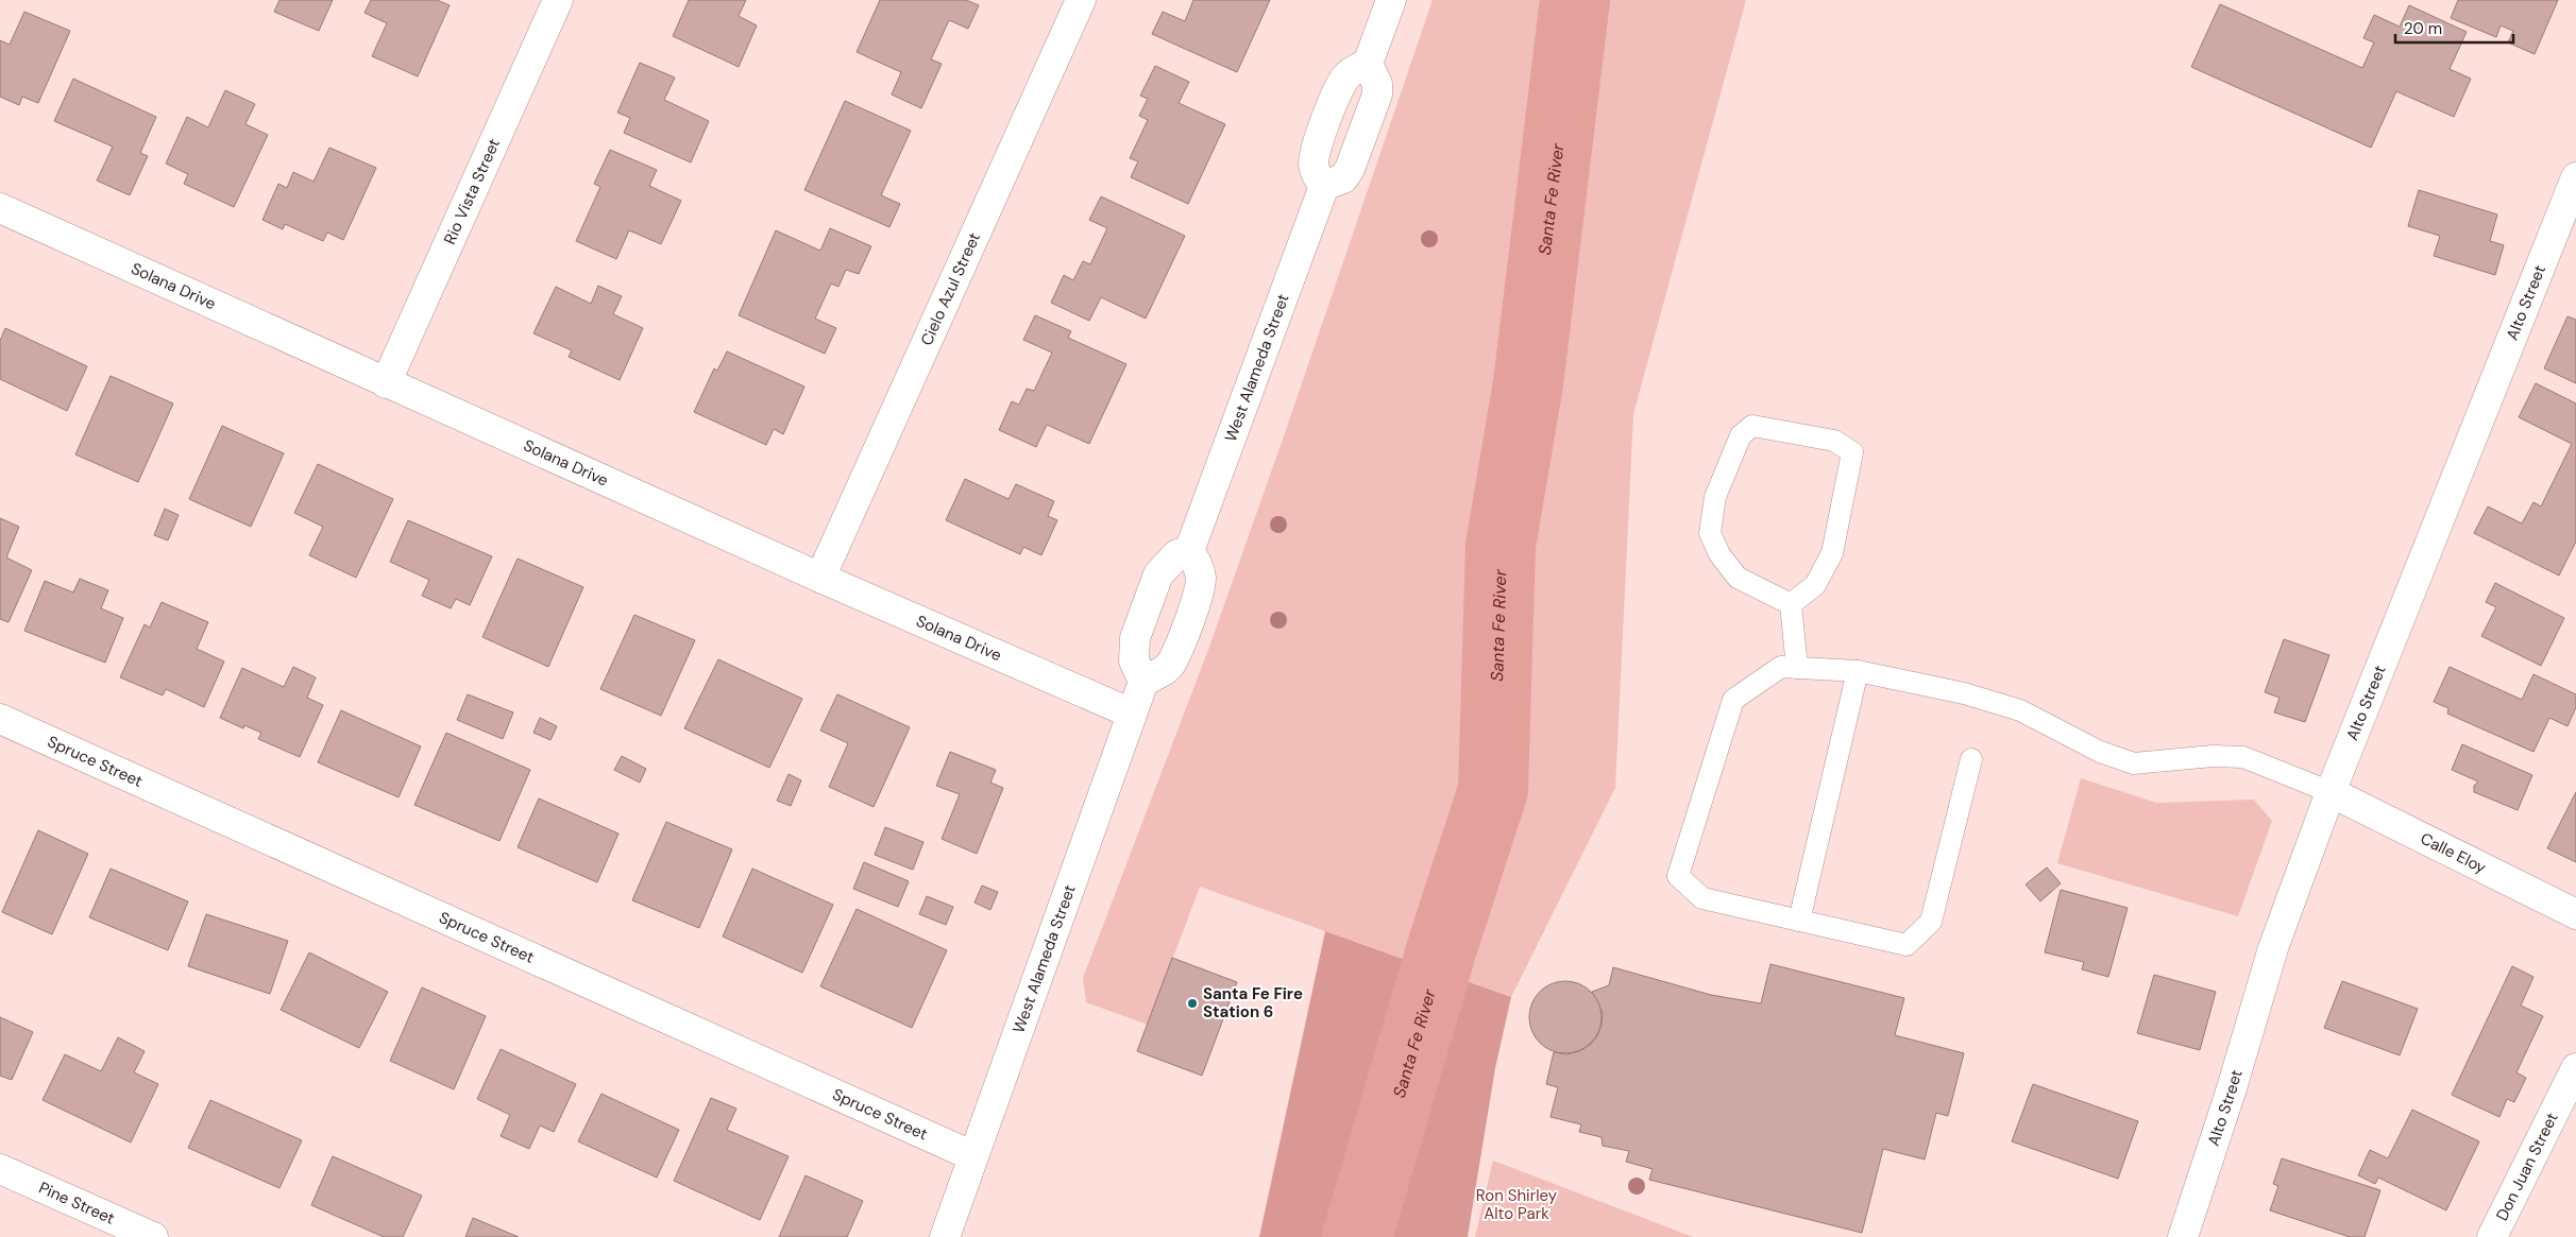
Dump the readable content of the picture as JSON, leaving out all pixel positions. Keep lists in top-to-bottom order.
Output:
{
  "streets": {
    "street": [
      "Rio Vista Street",
      "Solana Drive",
      "Cielo Azul Street",
      "Alto Street",
      "West Alameda Street",
      "Spruce Street",
      "Calle Eloy",
      "Don Juan Street",
      "Pine Street"
    ]
  },
  "crossings": [
    ["Rio Vista Street", "Solana Drive"],
    ["Solana Drive", "Cielo Azul Street"],
    ["Solana Drive", "West Alameda Street"],
    ["Alto Street", "Calle Eloy"],
    ["West Alameda Street", "Spruce Street"]
  ],
  "water": ["Santa Fe River"],
  "parks": ["Ron Shirley Alto Park"],
  "places": ["Santa Fe Fire Station 6"],
  "scale_bar": "20 m"
}
